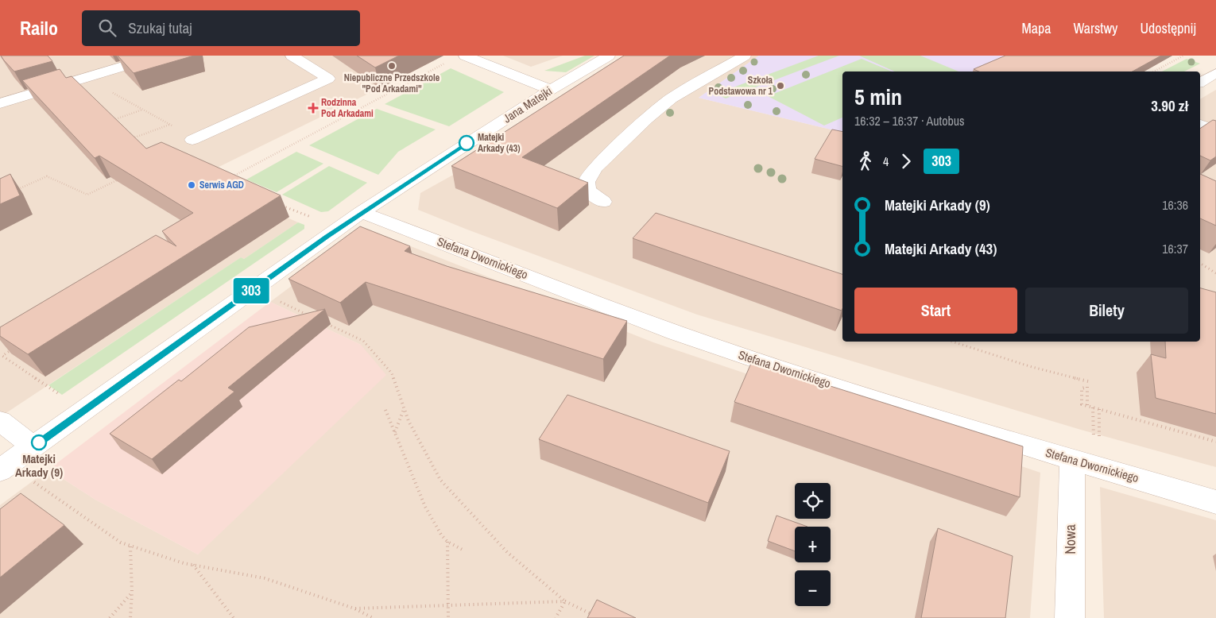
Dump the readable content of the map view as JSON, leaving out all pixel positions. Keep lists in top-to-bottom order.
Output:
{
  "streets": {
    "street": ["Jana Matejki", "Stefana Dwornickiego", "Nowa"]
  },
  "crossings": [
    ["Jana Matejki", "Stefana Dwornickiego"],
    ["Stefana Dwornickiego", "Nowa"]
  ],
  "places": {
    "other": [
      "Niepubliczne Przedszkole \"Pod Arkadami\"",
      "Szkoła Podstawowa nr 1",
      "Matejki Arkady (43)",
      "Serwis AGD",
      "Matejki Arkady (9)"
    ],
    "health": ["Rodzinna Pod Arkadami"]
  },
  "lines": ["bus line 303"],
  "page": {
    "header": "Railo",
    "search": "Szukaj tutaj",
    "nav": ["Mapa", "Warstwy", "Udostępnij"],
    "on_map": "303",
    "heading": ["5 min", "16:32 – 16:37 · Autobus", "3.90 zł"],
    "legs": ["4", "303"],
    "list": [
      {
        "name": "Matejki Arkady (9)",
        "value": "16:36"
      },
      {
        "name": "Matejki Arkady (43)",
        "value": "16:37"
      }
    ],
    "buttons": ["Start", "Bilety"],
    "map_buttons": ["+", "−"]
  }
}
